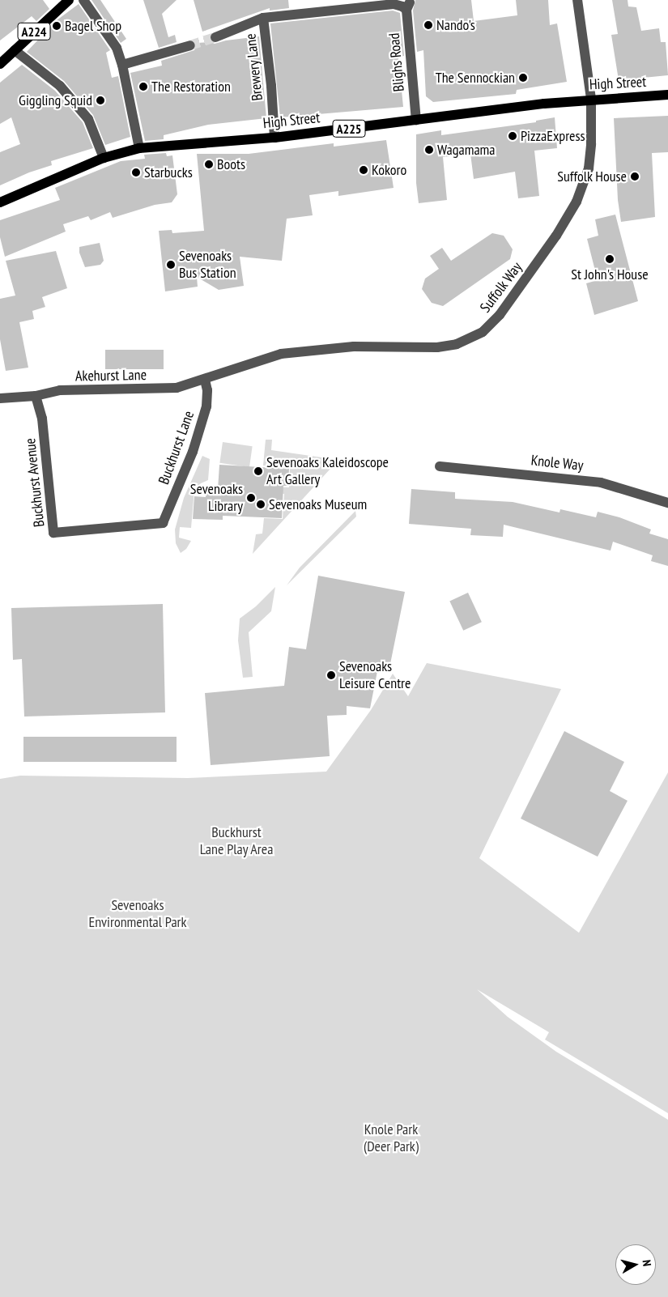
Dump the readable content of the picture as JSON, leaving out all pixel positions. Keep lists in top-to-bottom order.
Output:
{
  "streets": {
    "main road": ["A224", "High Street", "A225"],
    "street": [
      "Blighs Road",
      "Brewery Lane",
      "Suffolk Way",
      "Akehurst Lane",
      "Buckhurst Lane",
      "Knole Way",
      "Buckhurst Avenue"
    ]
  },
  "crossings": [
    ["Blighs Road", "Brewery Lane"],
    ["Blighs Road", "High Street"],
    ["Brewery Lane", "High Street"],
    ["High Street", "Suffolk Way"],
    ["Suffolk Way", "Akehurst Lane"],
    ["Akehurst Lane", "Buckhurst Lane"],
    ["Akehurst Lane", "Buckhurst Avenue"],
    ["Buckhurst Lane", "Buckhurst Avenue"]
  ],
  "parks": ["Buckhurst Lane Play Area", "Sevenoaks Environmental Park", "Knole Park (Deer Park)"],
  "places": [
    "Nando's",
    "Bagel Shop",
    "The Sennockian",
    "The Restoration",
    "Giggling Squid",
    "PizzaExpress",
    "Wagamama",
    "Boots",
    "Kokoro",
    "Starbucks",
    "Suffolk House",
    "St John's House",
    "Sevenoaks Bus Station",
    "Sevenoaks Kaleidoscope Art Gallery",
    "Sevenoaks Library",
    "Sevenoaks Museum",
    "Sevenoaks Leisure Centre"
  ],
  "north": "right"
}
